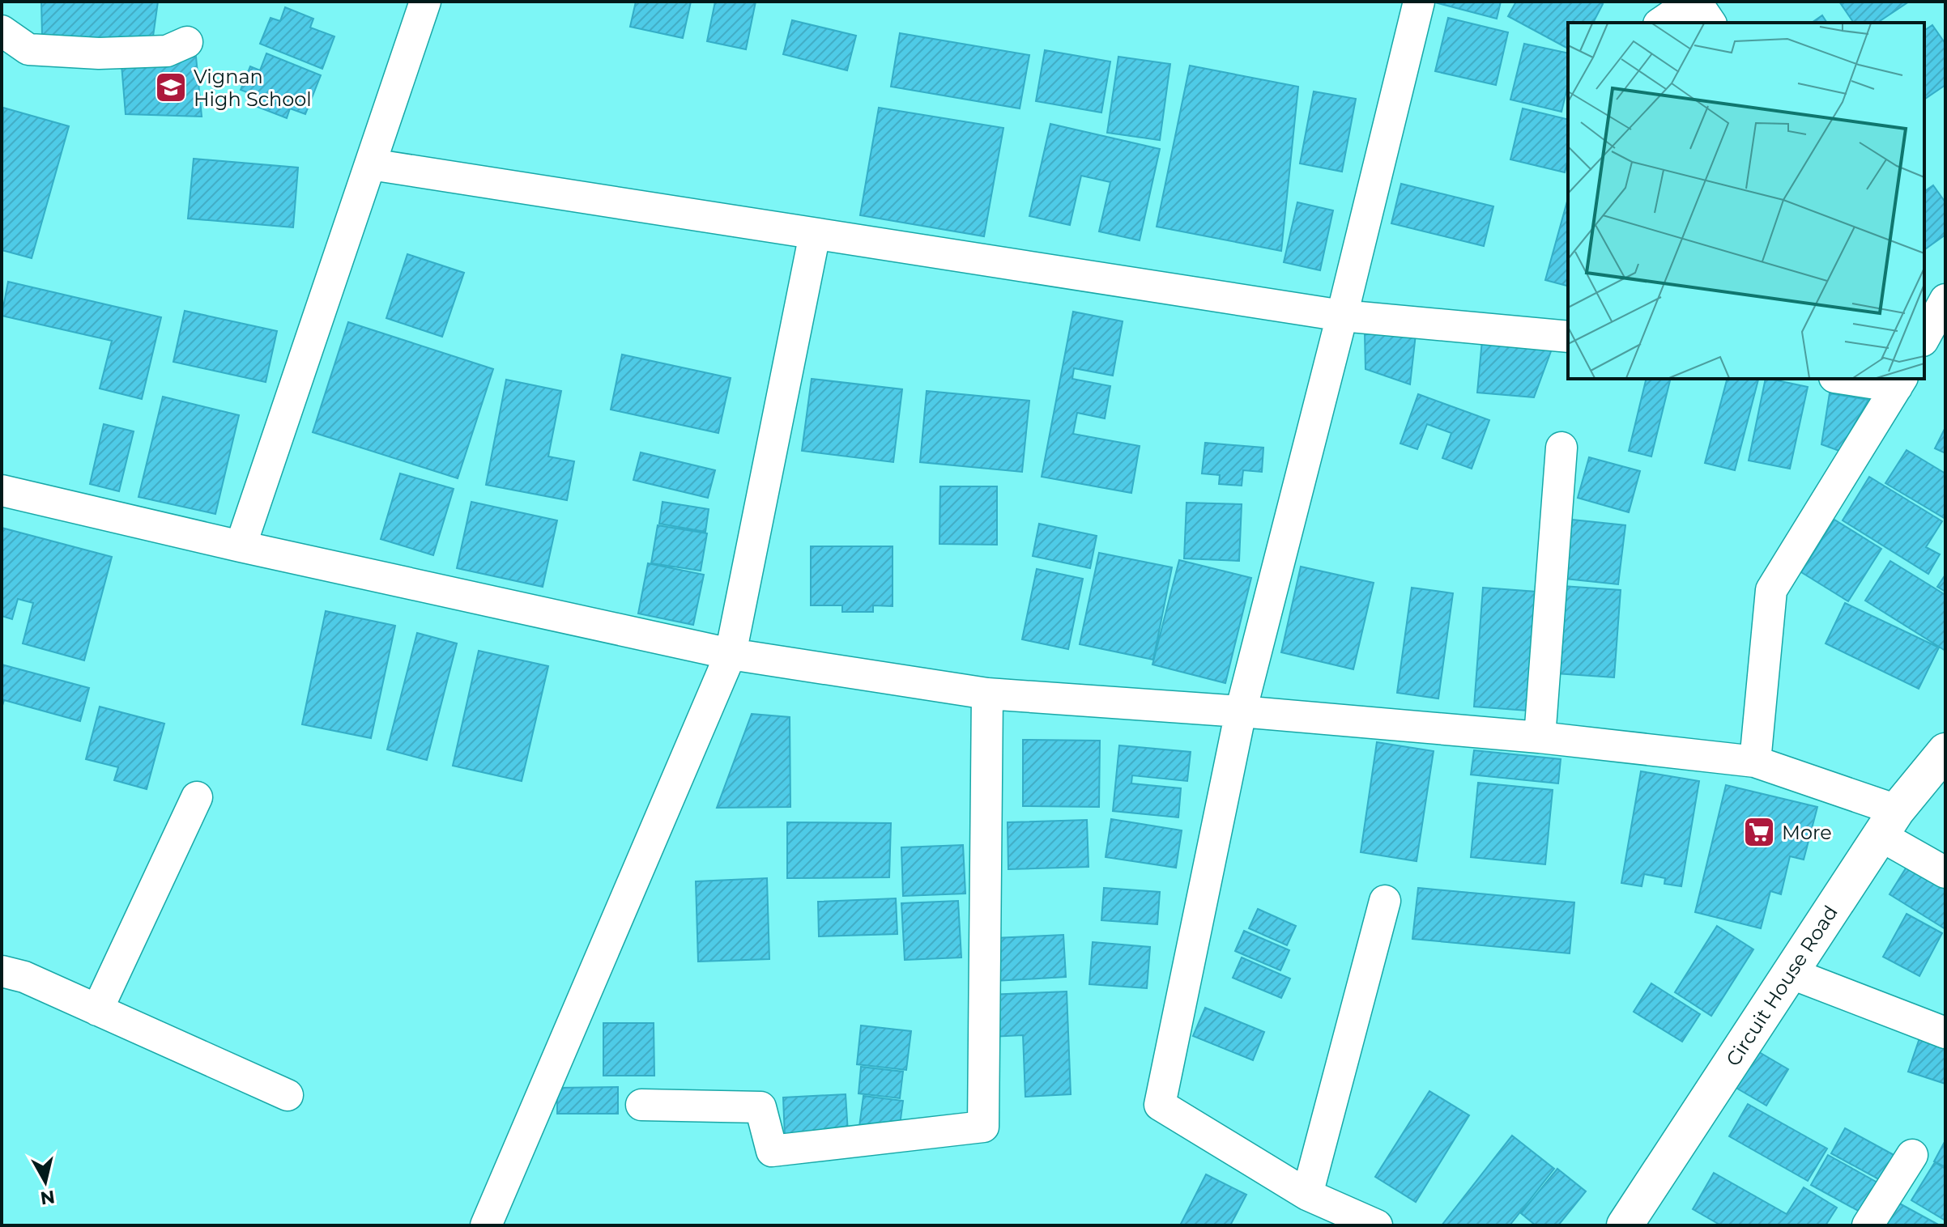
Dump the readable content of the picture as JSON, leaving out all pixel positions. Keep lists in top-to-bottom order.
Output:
{
  "streets": {
    "street": ["Circuit House Road"]
  },
  "places": {
    "school or university": ["Vignan High School"],
    "supermarket": ["More"]
  },
  "north": "bottom"
}
